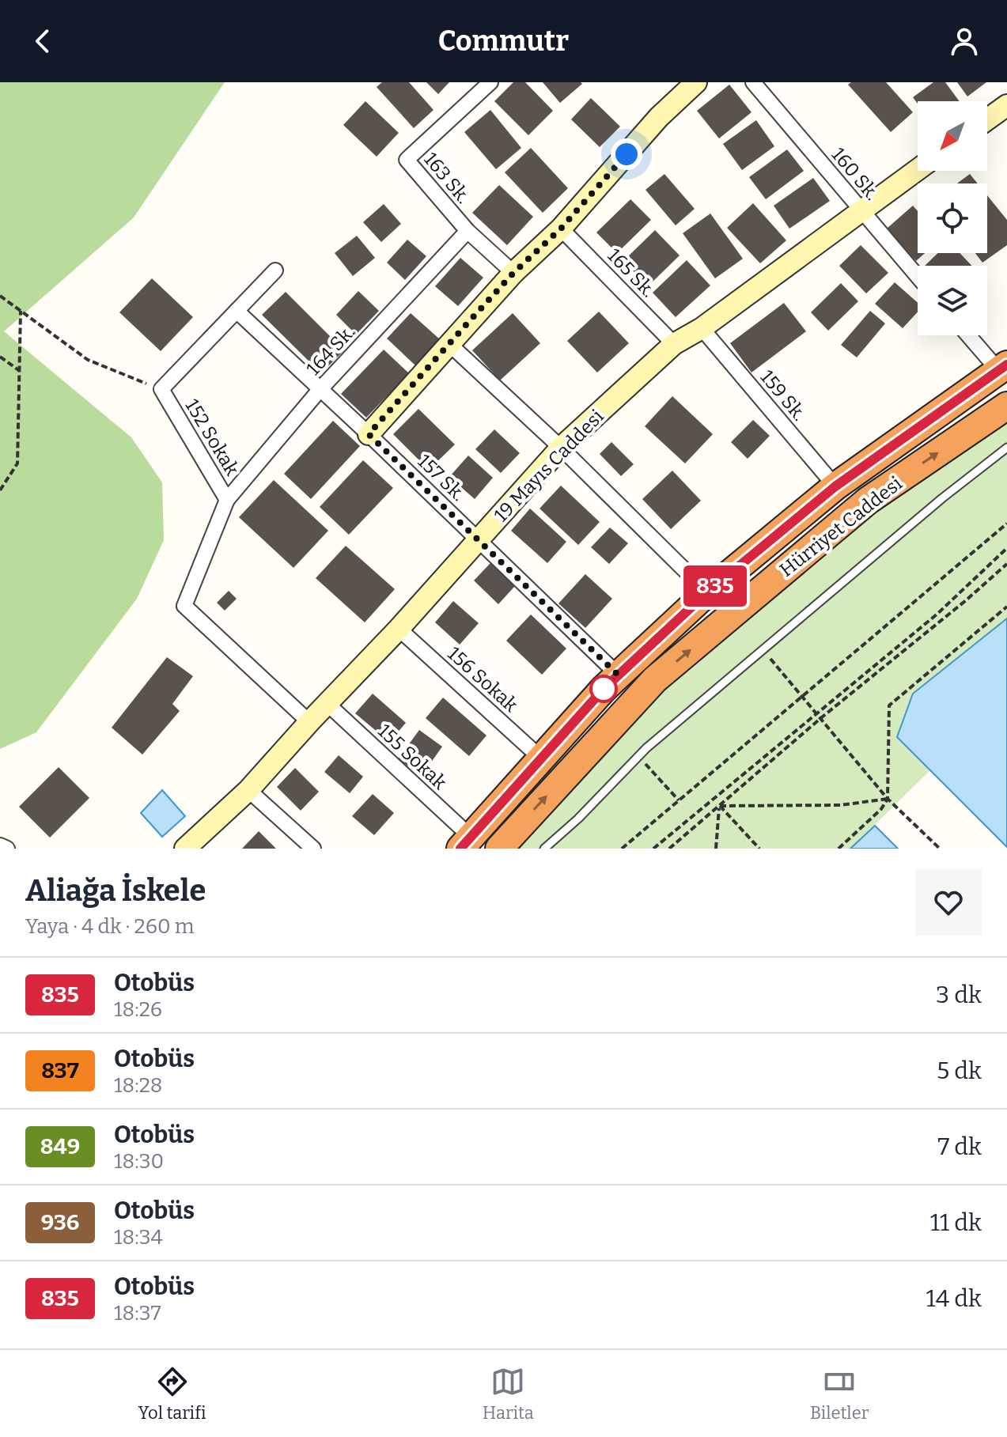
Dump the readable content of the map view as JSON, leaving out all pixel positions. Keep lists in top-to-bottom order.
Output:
{
  "streets": {
    "highway": ["Hürriyet Caddesi"],
    "street": [
      "160 Sk.",
      "163 Sk.",
      "165 Sk.",
      "164 Sk.",
      "159 Sk.",
      "152 Sokak",
      "19 Mayıs Caddesi",
      "157 Sk.",
      "156 Sokak",
      "155 Sokak"
    ]
  },
  "crossings": [
    ["160 Sk.", "19 Mayıs Caddesi"],
    ["163 Sk.", "164 Sk."],
    ["165 Sk.", "19 Mayıs Caddesi"],
    ["164 Sk.", "152 Sokak"],
    ["164 Sk.", "157 Sk."],
    ["159 Sk.", "19 Mayıs Caddesi"],
    ["159 Sk.", "Hürriyet Caddesi"],
    ["152 Sokak", "19 Mayıs Caddesi"],
    ["152 Sokak", "157 Sk."],
    ["19 Mayıs Caddesi", "157 Sk."],
    ["19 Mayıs Caddesi", "156 Sokak"],
    ["19 Mayıs Caddesi", "155 Sokak"],
    ["157 Sk.", "Hürriyet Caddesi"],
    ["Hürriyet Caddesi", "156 Sokak"],
    ["Hürriyet Caddesi", "155 Sokak"]
  ],
  "lines": ["bus line 835"],
  "north": "bottom left",
  "page": {
    "header": "Commutr",
    "on_map": "835",
    "heading": ["Aliağa İskele", "Yaya · 4 dk · 260 m"],
    "list": [
      {
        "mark": "835",
        "name": "Otobüs",
        "note": "18:26",
        "value": "3 dk"
      },
      {
        "mark": "837",
        "name": "Otobüs",
        "note": "18:28",
        "value": "5 dk"
      },
      {
        "mark": "849",
        "name": "Otobüs",
        "note": "18:30",
        "value": "7 dk"
      },
      {
        "mark": "936",
        "name": "Otobüs",
        "note": "18:34",
        "value": "11 dk"
      },
      {
        "mark": "835",
        "name": "Otobüs",
        "note": "18:37",
        "value": "14 dk"
      }
    ],
    "tabs": ["Yol tarifi", "Harita", "Biletler"]
  }
}
